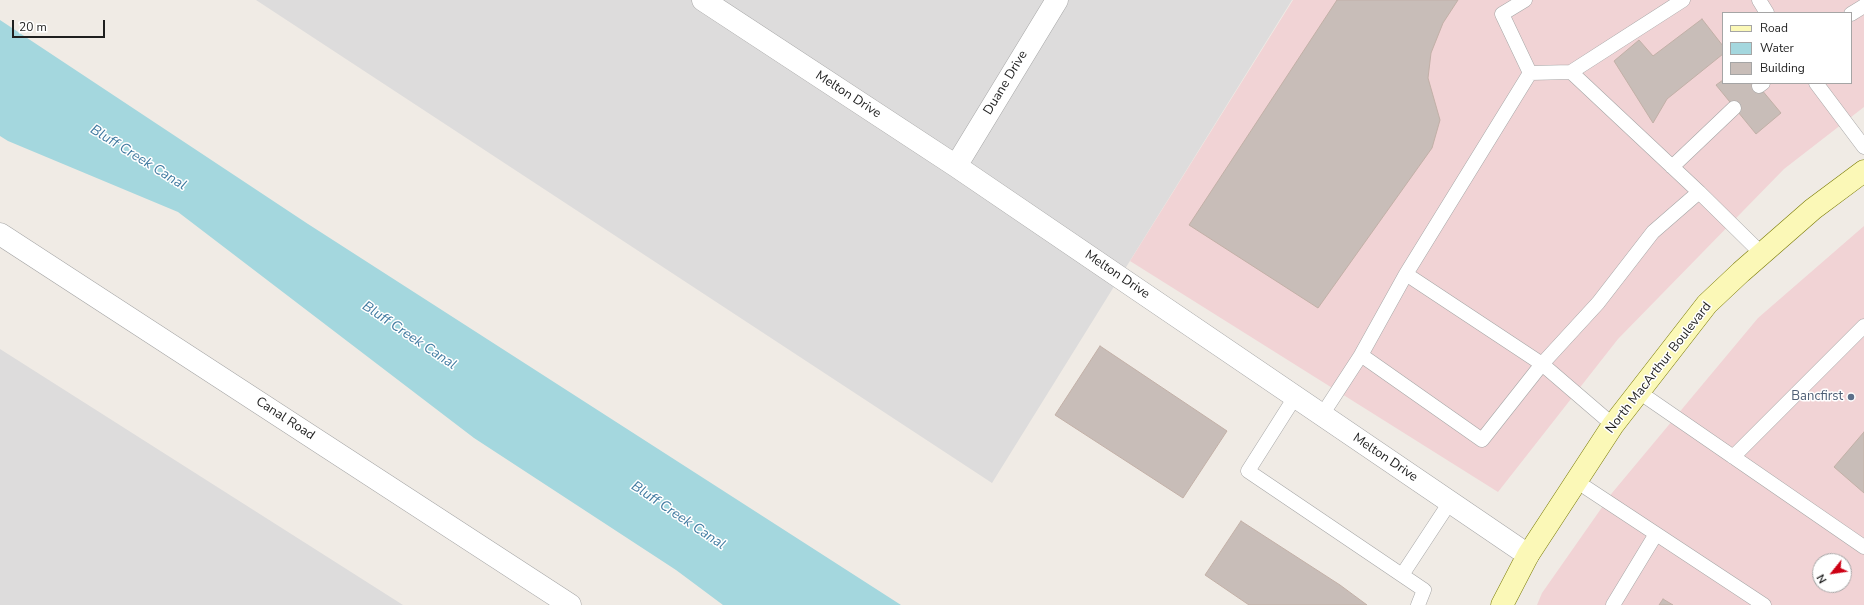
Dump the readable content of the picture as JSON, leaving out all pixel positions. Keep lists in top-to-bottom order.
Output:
{
  "streets": {
    "main road": ["North MacArthur Boulevard"],
    "street": ["Duane Drive", "Melton Drive", "Canal Road"]
  },
  "crossings": [
    ["Duane Drive", "Melton Drive"],
    ["Melton Drive", "North MacArthur Boulevard"]
  ],
  "water": ["Bluff Creek Canal"],
  "places": ["Bancfirst"],
  "legend": ["Road", "Water", "Building"],
  "scale_bar": "20 m",
  "north": "bottom left"
}
